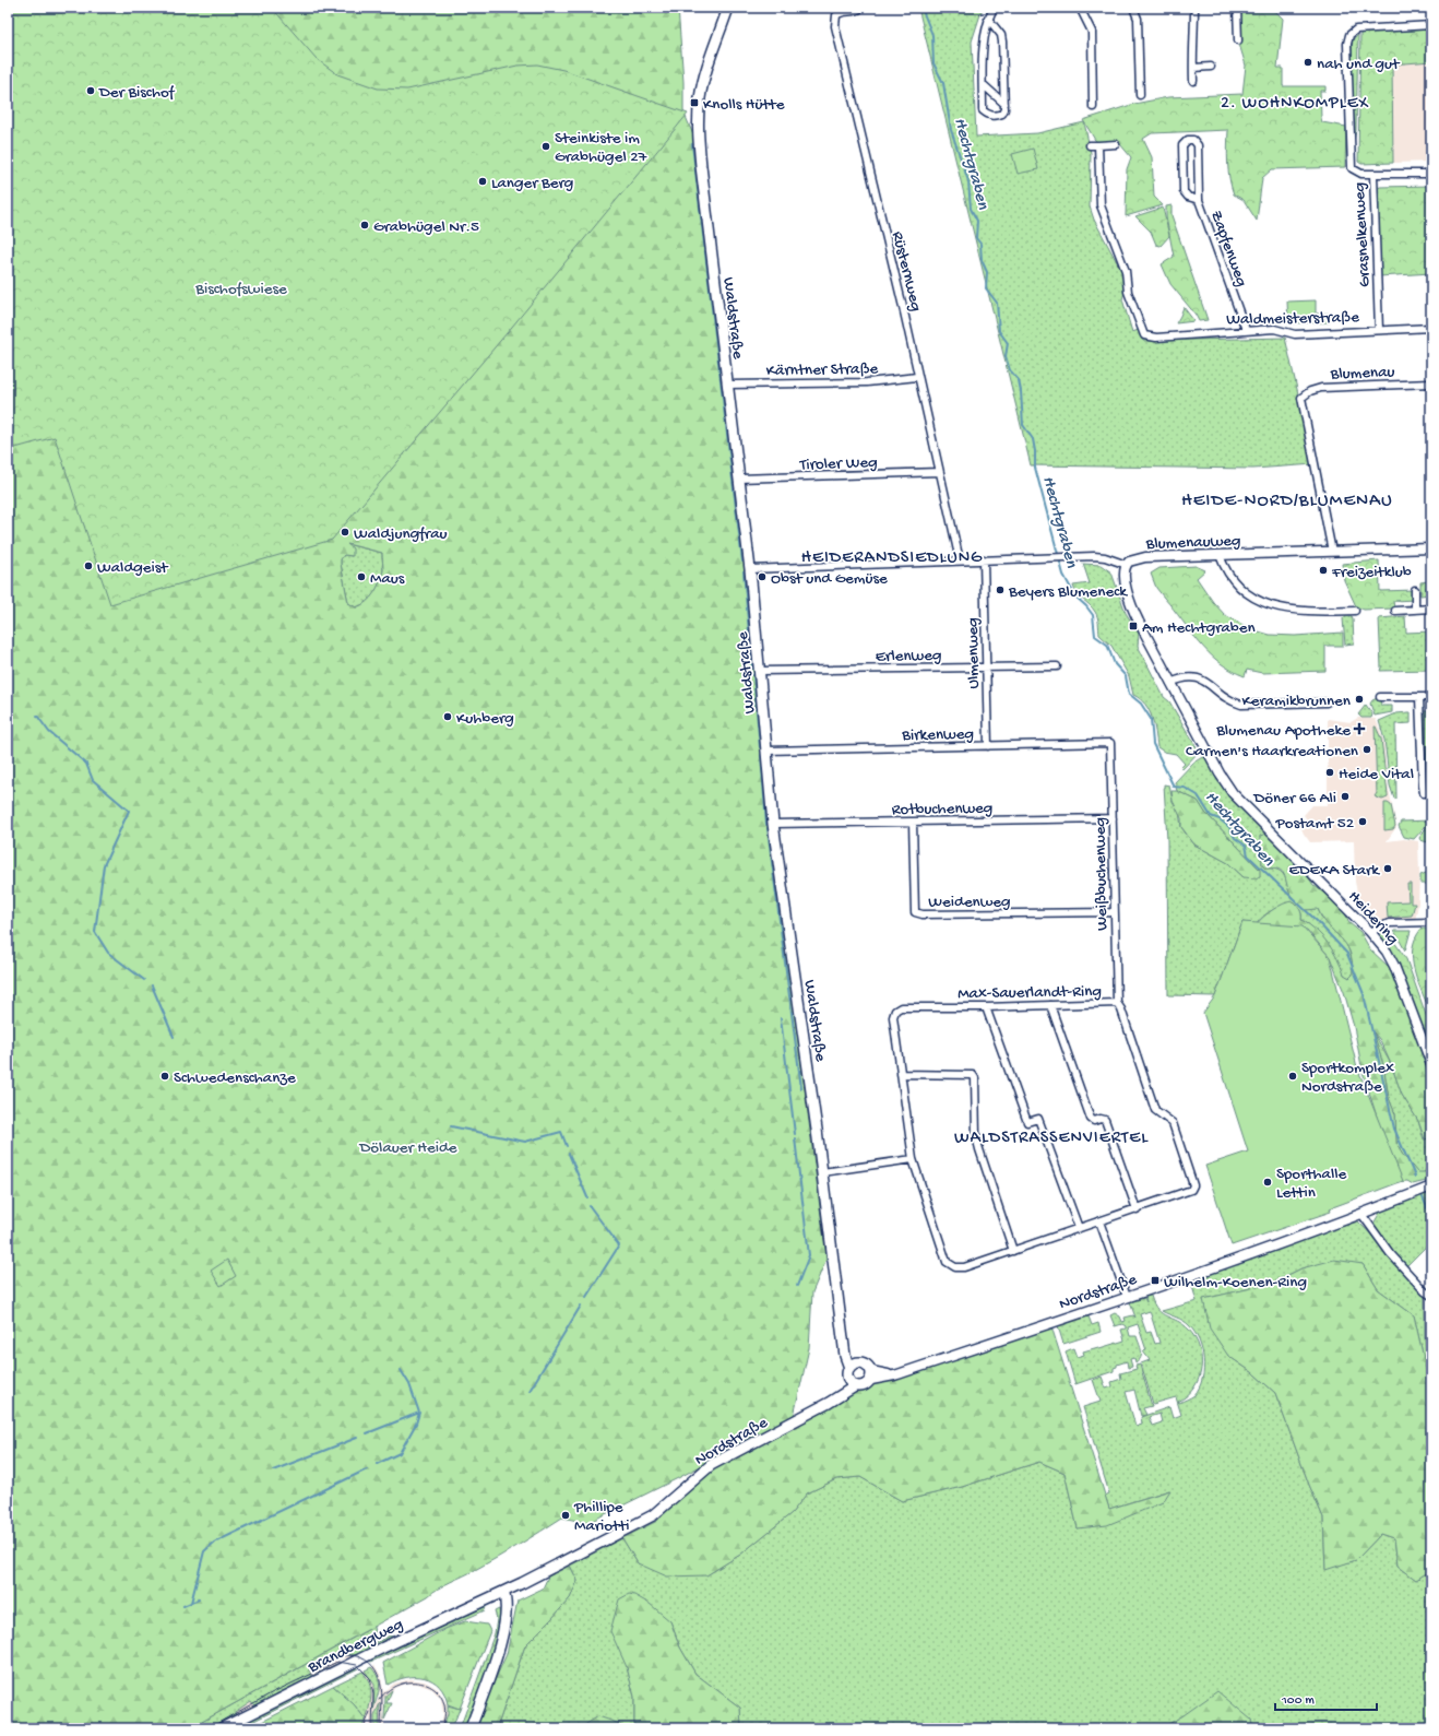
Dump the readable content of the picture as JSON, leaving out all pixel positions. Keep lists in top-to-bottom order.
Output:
{
  "streets": {
    "main road": ["Waldstraße", "Nordstraße", "Brandbergweg"],
    "street": [
      "Grasnelkenweg",
      "Zapfenweg",
      "Rüsternweg",
      "Waldmeisterstraße",
      "Kärntner Straße",
      "Blumenau",
      "Tiroler Weg",
      "Blumenauweg",
      "Ulmenweg",
      "Erlenweg",
      "Birkenweg",
      "Rotbuchenweg",
      "Weißbuchenweg",
      "Weidenweg",
      "Heidering",
      "Max-Sauerlandt-Ring"
    ]
  },
  "crossings": [
    ["Grasnelkenweg", "Waldmeisterstraße"],
    ["Zapfenweg", "Waldmeisterstraße"],
    ["Rüsternweg", "Kärntner Straße"],
    ["Rüsternweg", "Tiroler Weg"],
    ["Rüsternweg", "Blumenauweg"],
    ["Waldstraße", "Kärntner Straße"],
    ["Waldstraße", "Tiroler Weg"],
    ["Waldstraße", "Blumenauweg"],
    ["Waldstraße", "Erlenweg"],
    ["Waldstraße", "Birkenweg"],
    ["Waldstraße", "Rotbuchenweg"],
    ["Blumenau", "Blumenauweg"],
    ["Blumenauweg", "Ulmenweg"],
    ["Blumenauweg", "Heidering"],
    ["Ulmenweg", "Erlenweg"],
    ["Ulmenweg", "Birkenweg"],
    ["Birkenweg", "Weißbuchenweg"],
    ["Rotbuchenweg", "Weißbuchenweg"],
    ["Rotbuchenweg", "Weidenweg"],
    ["Weißbuchenweg", "Weidenweg"],
    ["Weißbuchenweg", "Max-Sauerlandt-Ring"],
    ["Nordstraße", "Brandbergweg"]
  ],
  "districts": [
    "2. WOHNKOMPLEX",
    "HEIDE-NORD/BLUMENAU",
    "HEIDERANDSIEDLUNG",
    "WALDSTRASSENVIERTEL"
  ],
  "water": ["Hechtgraben"],
  "parks": ["Bischofswiese", "Dölauer Heide"],
  "places": {
    "other": [
      "nah und gut",
      "Der Bischof",
      "Steinkiste im Grabhügel 27",
      "Langer Berg",
      "Grabhügel Nr.5",
      "Waldjungfrau",
      "Waldgeist",
      "Freizeitklub",
      "Maus",
      "Obst und Gemüse",
      "Beyers Blumeneck",
      "Keramikbrunnen",
      "Kuhberg",
      "Carmen's Haarkreationen",
      "Heide Vital",
      "Döner 66 Ali",
      "Postamt 52",
      "EDEKA Stark",
      "Schwedenschanze",
      "Sportkomplex Nordstraße",
      "Sporthalle Lettin",
      "Phillipe Mariotti"
    ],
    "transit": ["Knolls Hütte", "Am Hechtgraben", "Wilhelm-Koenen-Ring"],
    "health": ["Blumenau Apotheke"]
  },
  "scale_bar": "100 m"
}
